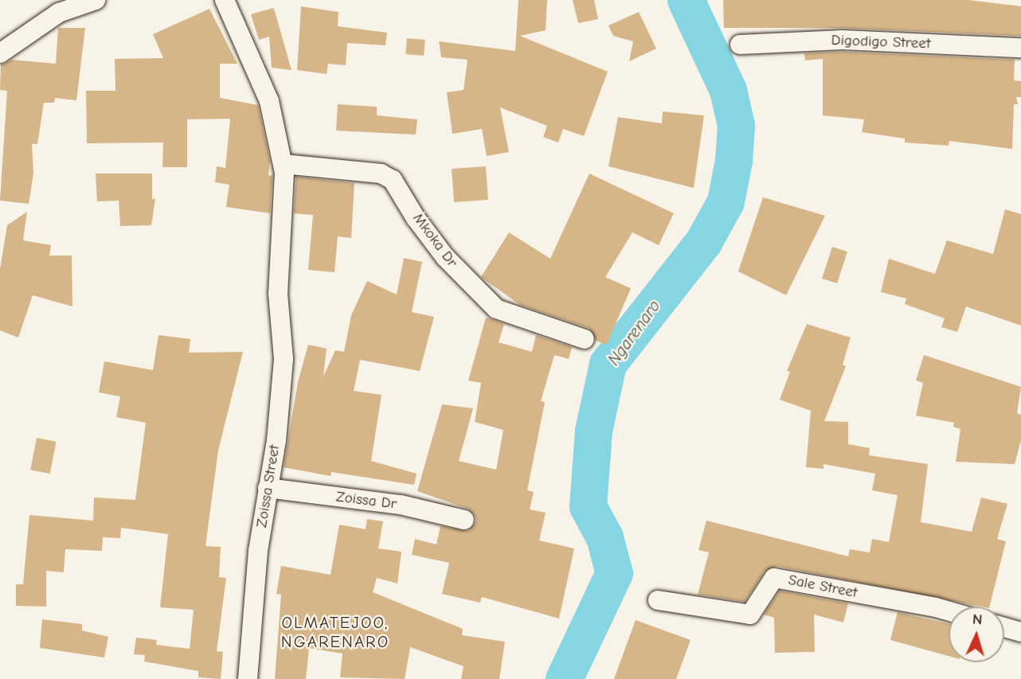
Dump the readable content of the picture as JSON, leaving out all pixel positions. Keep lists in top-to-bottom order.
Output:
{
  "streets": {
    "street": [
      "Digodigo Street",
      "Mkoka Dr",
      "Zoissa Street",
      "Zoissa Dr",
      "Sale Street"
    ]
  },
  "crossings": [
    ["Mkoka Dr", "Zoissa Street"],
    ["Zoissa Street", "Zoissa Dr"]
  ],
  "districts": ["OLMATEJOO, NGARENARO"],
  "water": ["Ngarenaro"],
  "north": "top"
}
